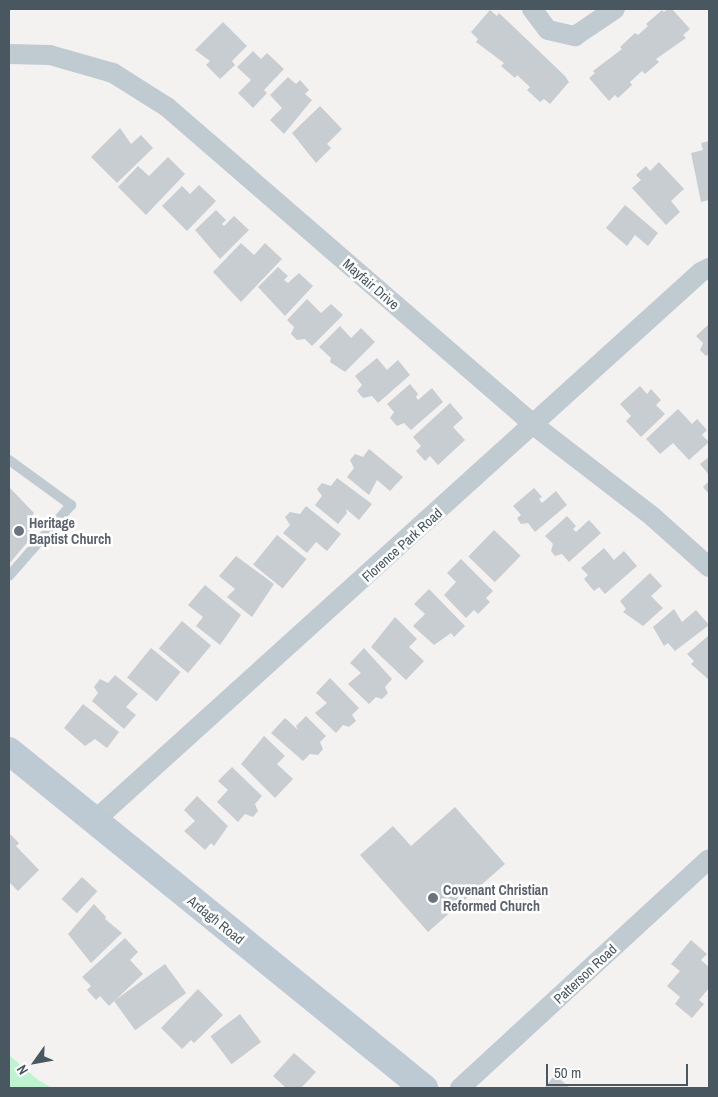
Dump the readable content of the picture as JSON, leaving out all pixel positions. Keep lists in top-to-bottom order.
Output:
{
  "streets": {
    "street": [
      "Mayfair Drive",
      "Florence Park Road",
      "Ardagh Road",
      "Patterson Road"
    ]
  },
  "crossings": [
    ["Mayfair Drive", "Florence Park Road"],
    ["Florence Park Road", "Ardagh Road"]
  ],
  "places": ["Heritage Baptist Church", "Covenant Christian Reformed Church"],
  "scale_bar": "50 m",
  "north": "bottom left"
}
